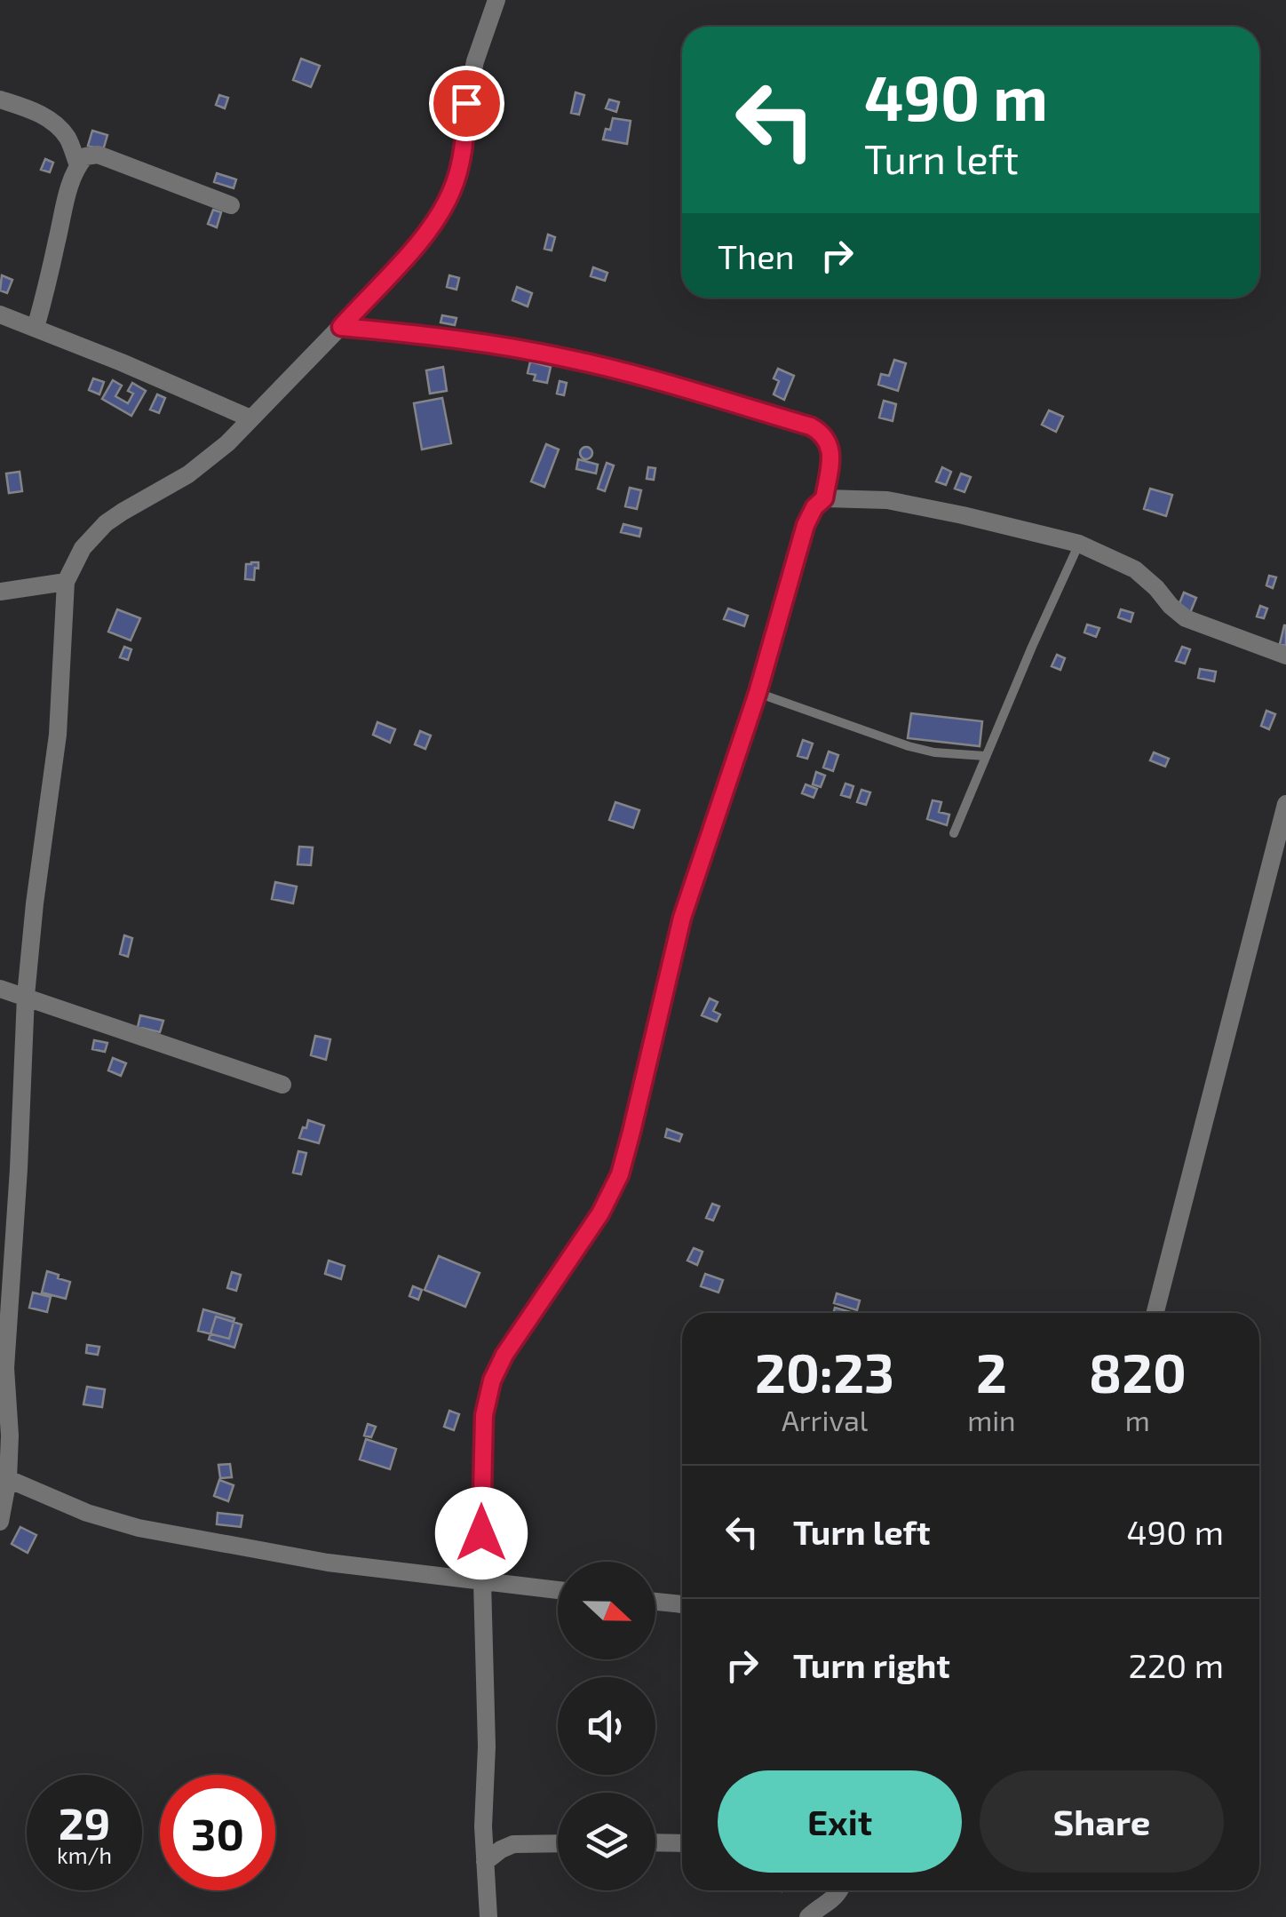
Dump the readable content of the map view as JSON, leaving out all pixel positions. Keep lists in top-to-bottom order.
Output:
{
  "north": "right",
  "page": {
    "turn": ["490 m", "Turn left"],
    "then": "Then",
    "eta": [
      "20:23",
      "Arrival",
      "2",
      "min",
      "820",
      "m"
    ],
    "list": [
      {
        "name": "Turn left",
        "value": "490 m"
      },
      {
        "name": "Turn right",
        "value": "220 m"
      }
    ],
    "buttons": ["Exit", "Share"],
    "speed": "29 km/h",
    "limit": "30"
  }
}
